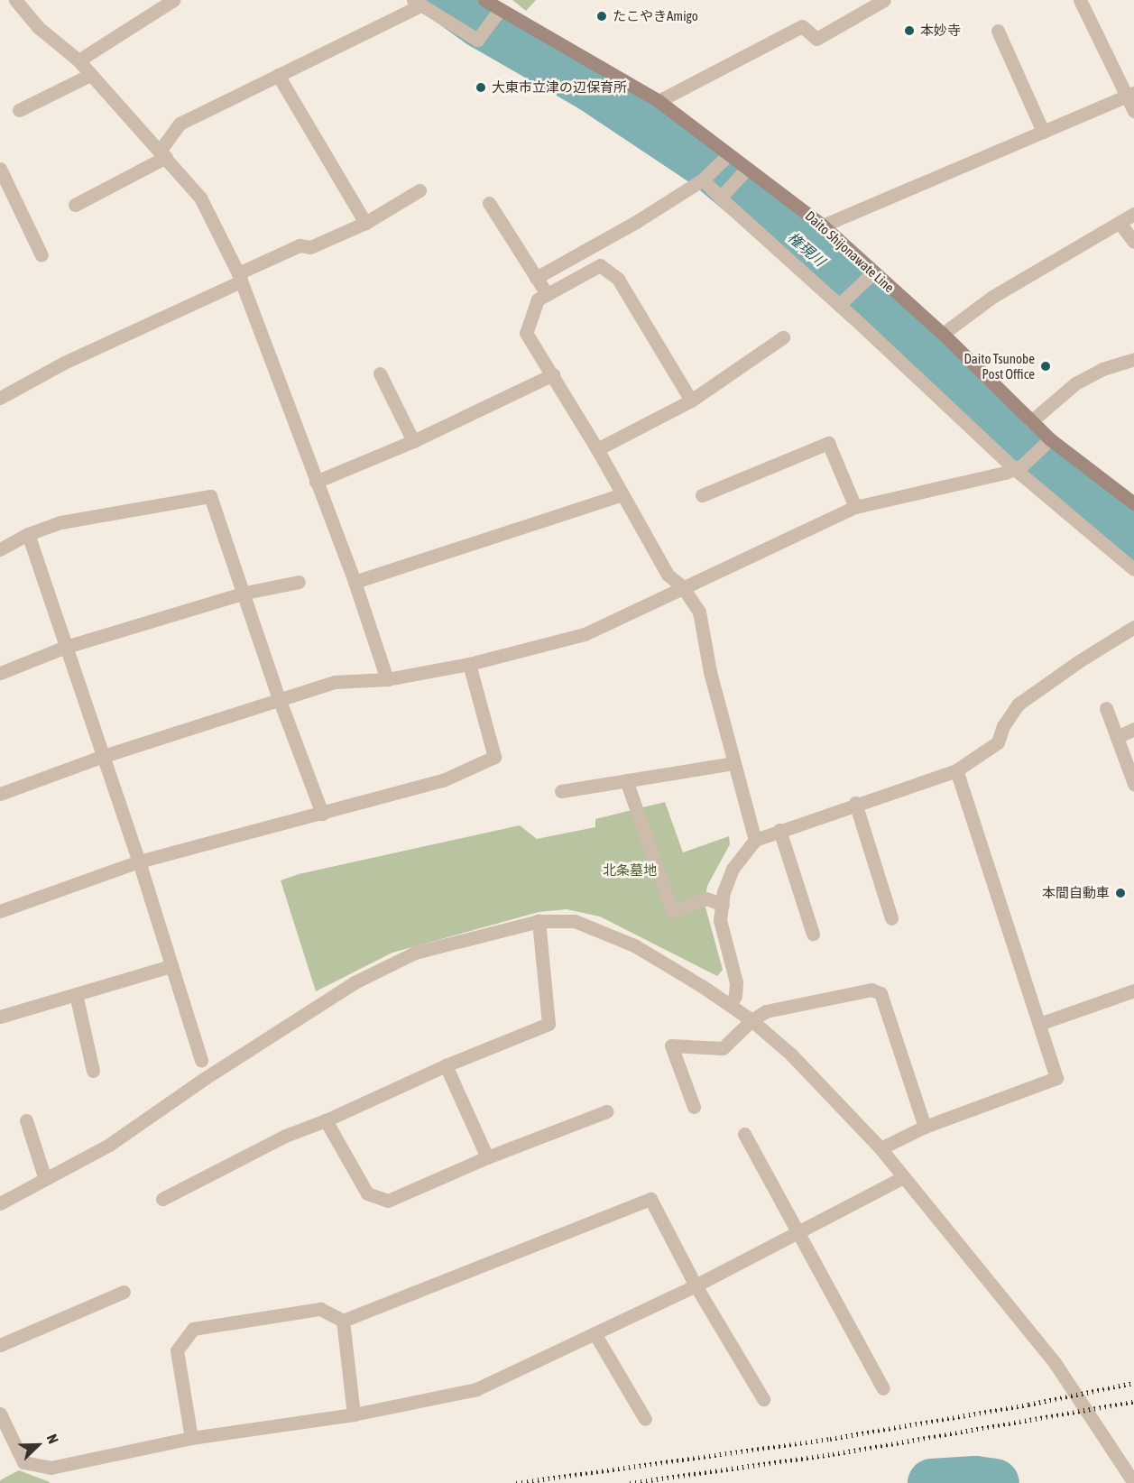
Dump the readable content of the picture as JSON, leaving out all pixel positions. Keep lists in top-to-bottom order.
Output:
{
  "streets": {
    "main road": ["Daito Shijonawate Line"]
  },
  "water": ["権現川"],
  "parks": ["北条墓地"],
  "places": [
    "たこやきAmigo",
    "本妙寺",
    "大東市立津の辺保育所",
    "Daito Tsunobe Post Office",
    "本間自動車"
  ],
  "north": "top right"
}
